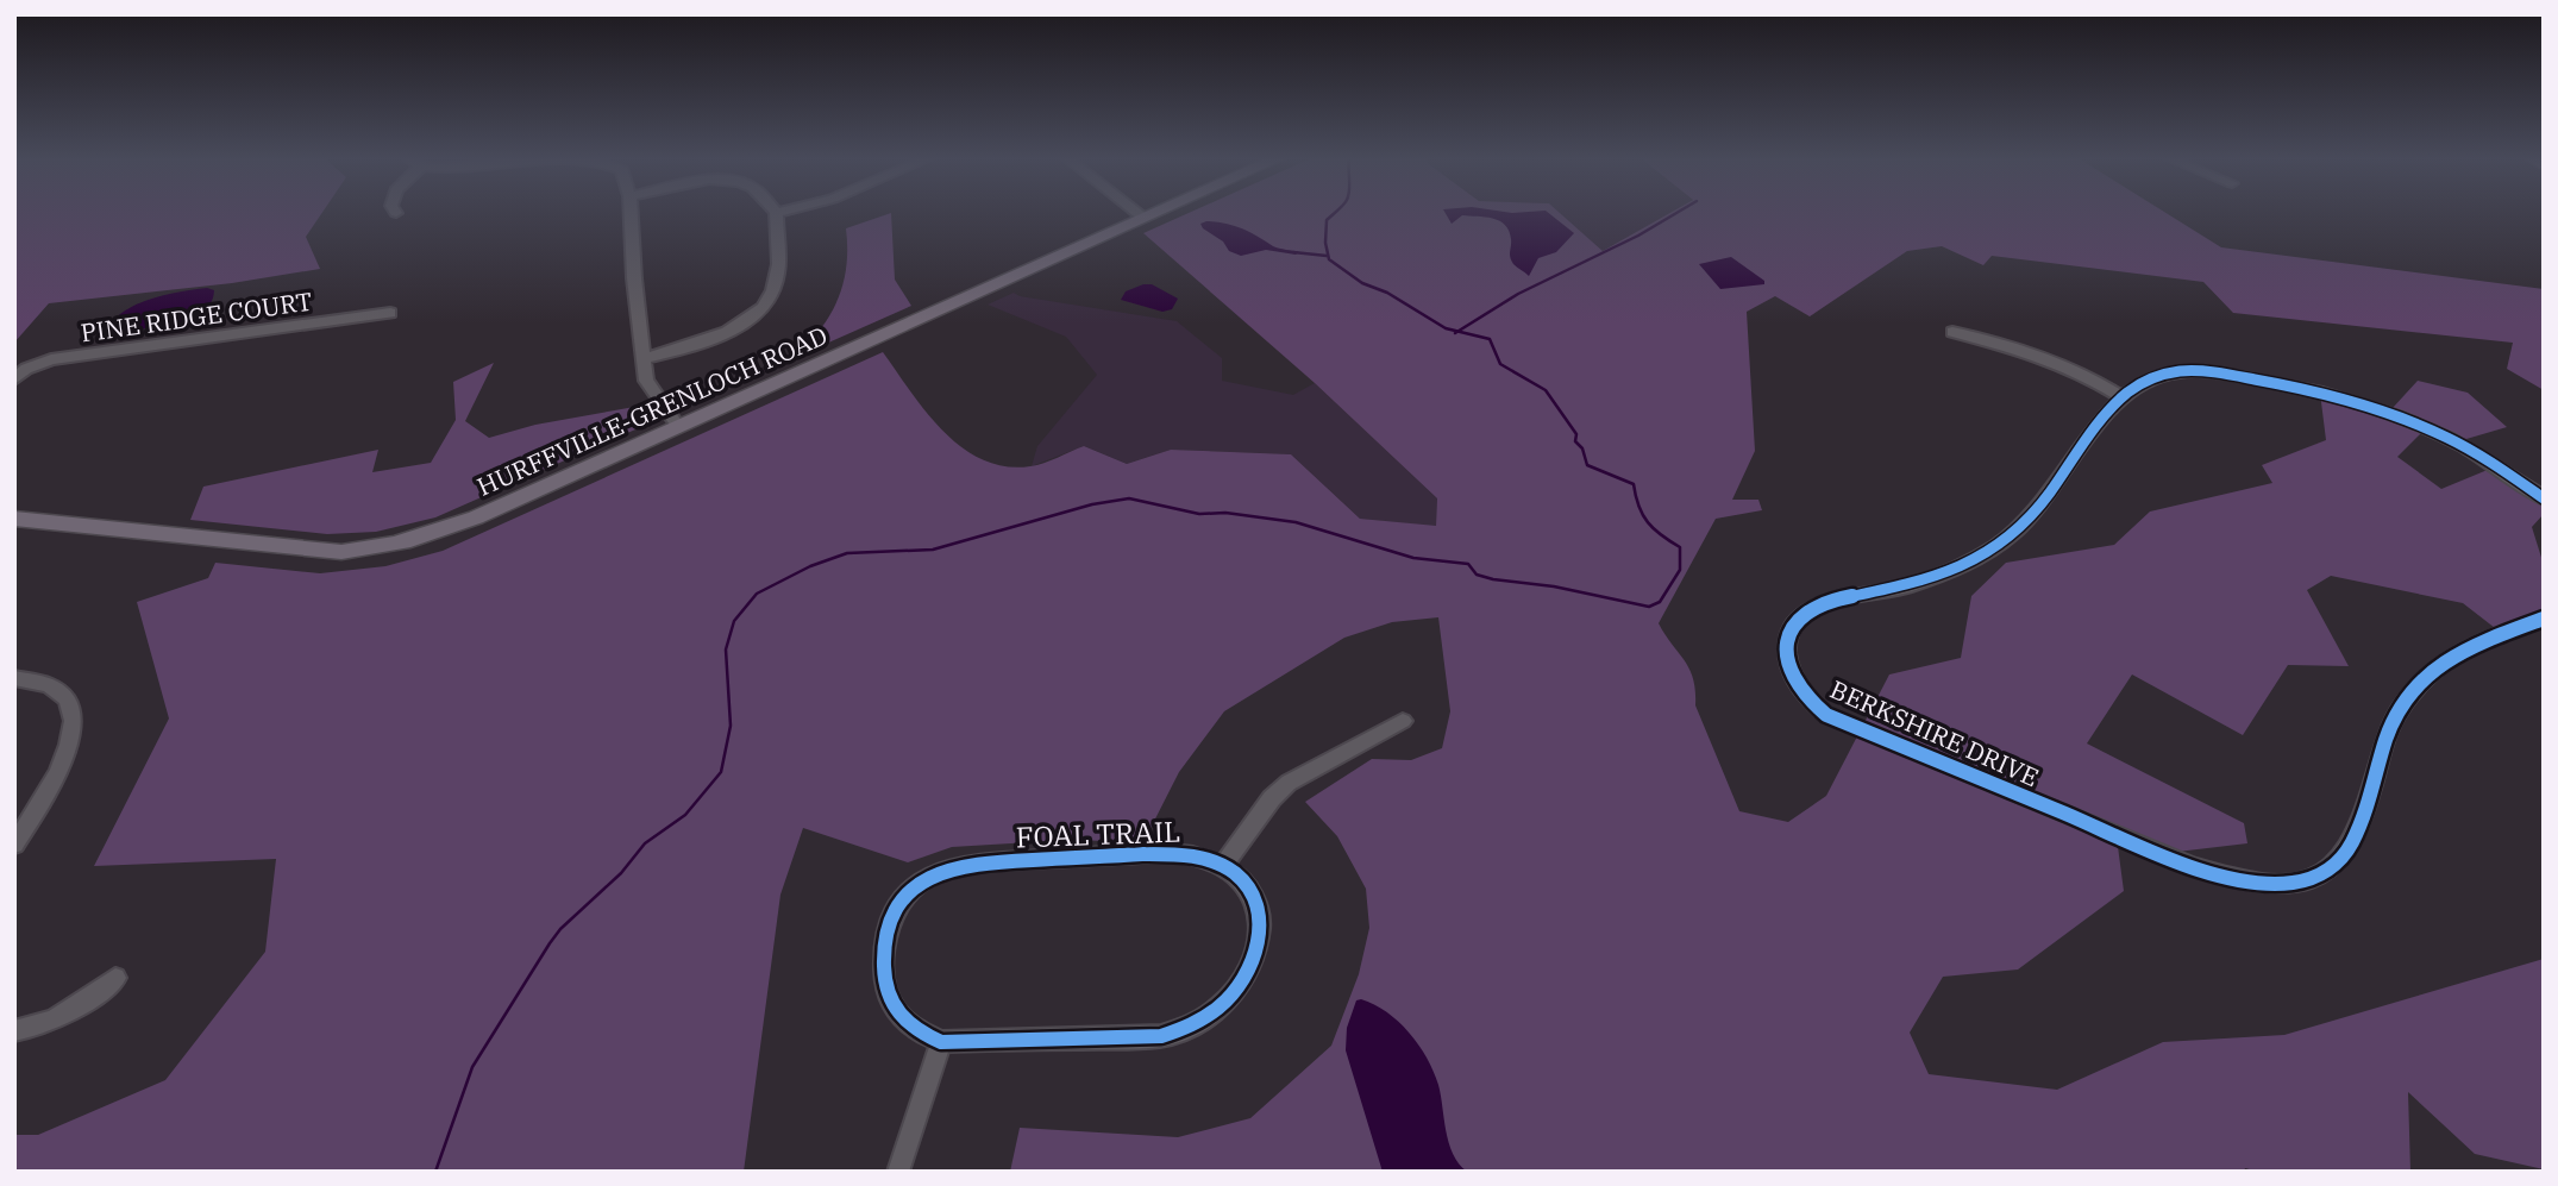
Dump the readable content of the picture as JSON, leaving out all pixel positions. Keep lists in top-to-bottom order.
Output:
{
  "streets": {
    "main road": ["HURFFVILLE-GRENLOCH ROAD"],
    "street": ["PINE RIDGE COURT", "BERKSHIRE DRIVE", "FOAL TRAIL"]
  }
}
